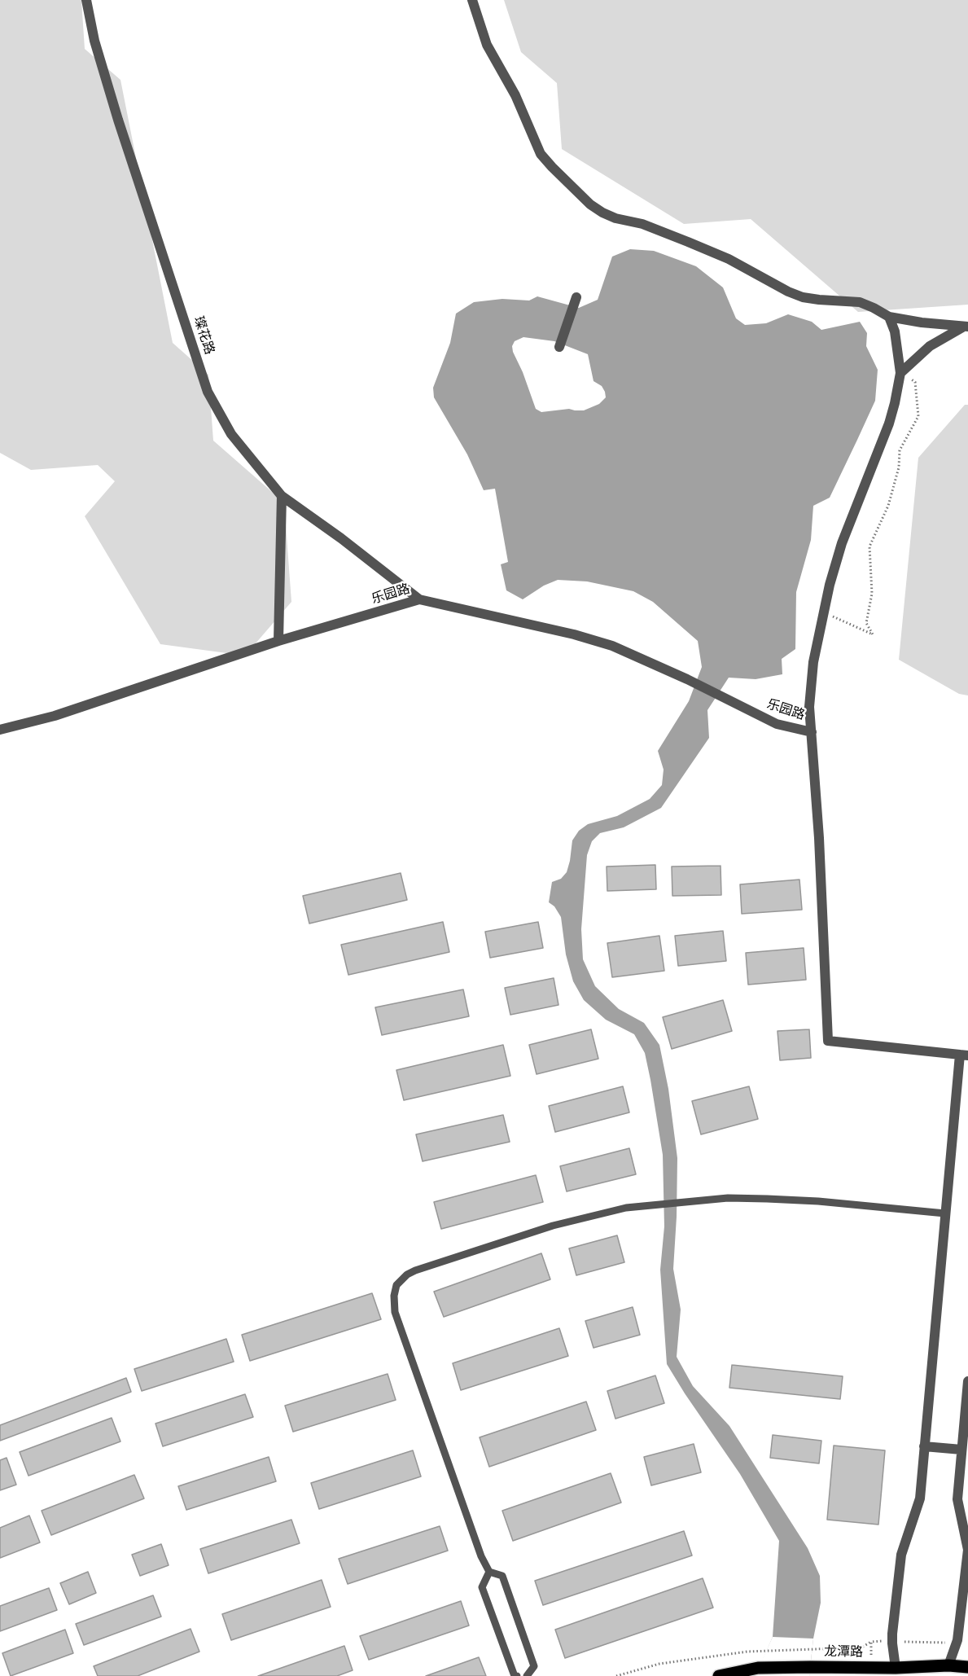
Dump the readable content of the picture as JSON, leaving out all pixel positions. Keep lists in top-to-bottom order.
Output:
{
  "streets": {
    "main road": ["龙潭路"],
    "street": ["璨花路", "乐园路"]
  },
  "crossings": [
    ["璨花路", "乐园路"]
  ]
}
